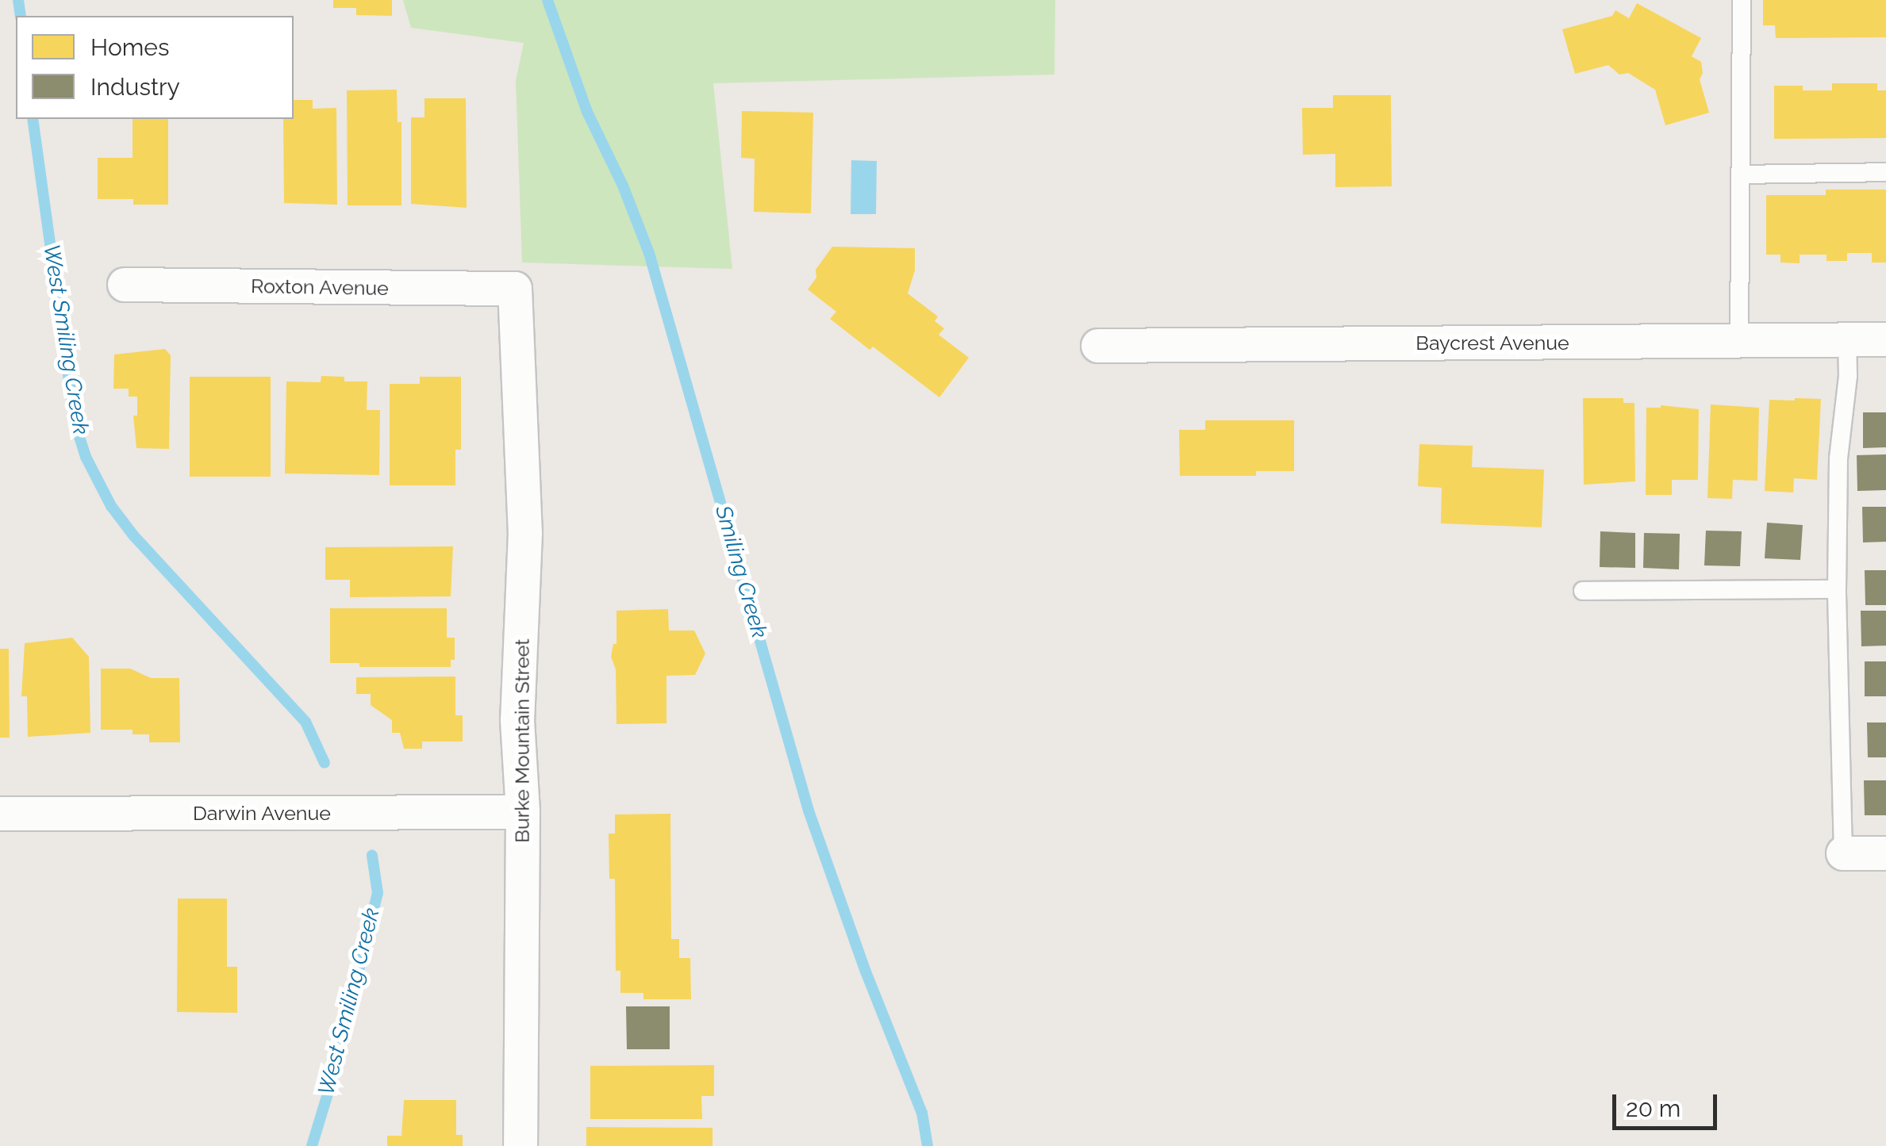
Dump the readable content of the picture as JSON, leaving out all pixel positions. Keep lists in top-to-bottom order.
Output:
{
  "streets": {
    "street": [
      "Roxton Avenue",
      "Baycrest Avenue",
      "Burke Mountain Street",
      "Darwin Avenue"
    ]
  },
  "crossings": [
    ["Roxton Avenue", "Burke Mountain Street"],
    ["Burke Mountain Street", "Darwin Avenue"]
  ],
  "water": ["West Smiling Creek", "Smiling Creek"],
  "legend": ["Homes", "Industry"],
  "scale_bar": "20 m"
}
